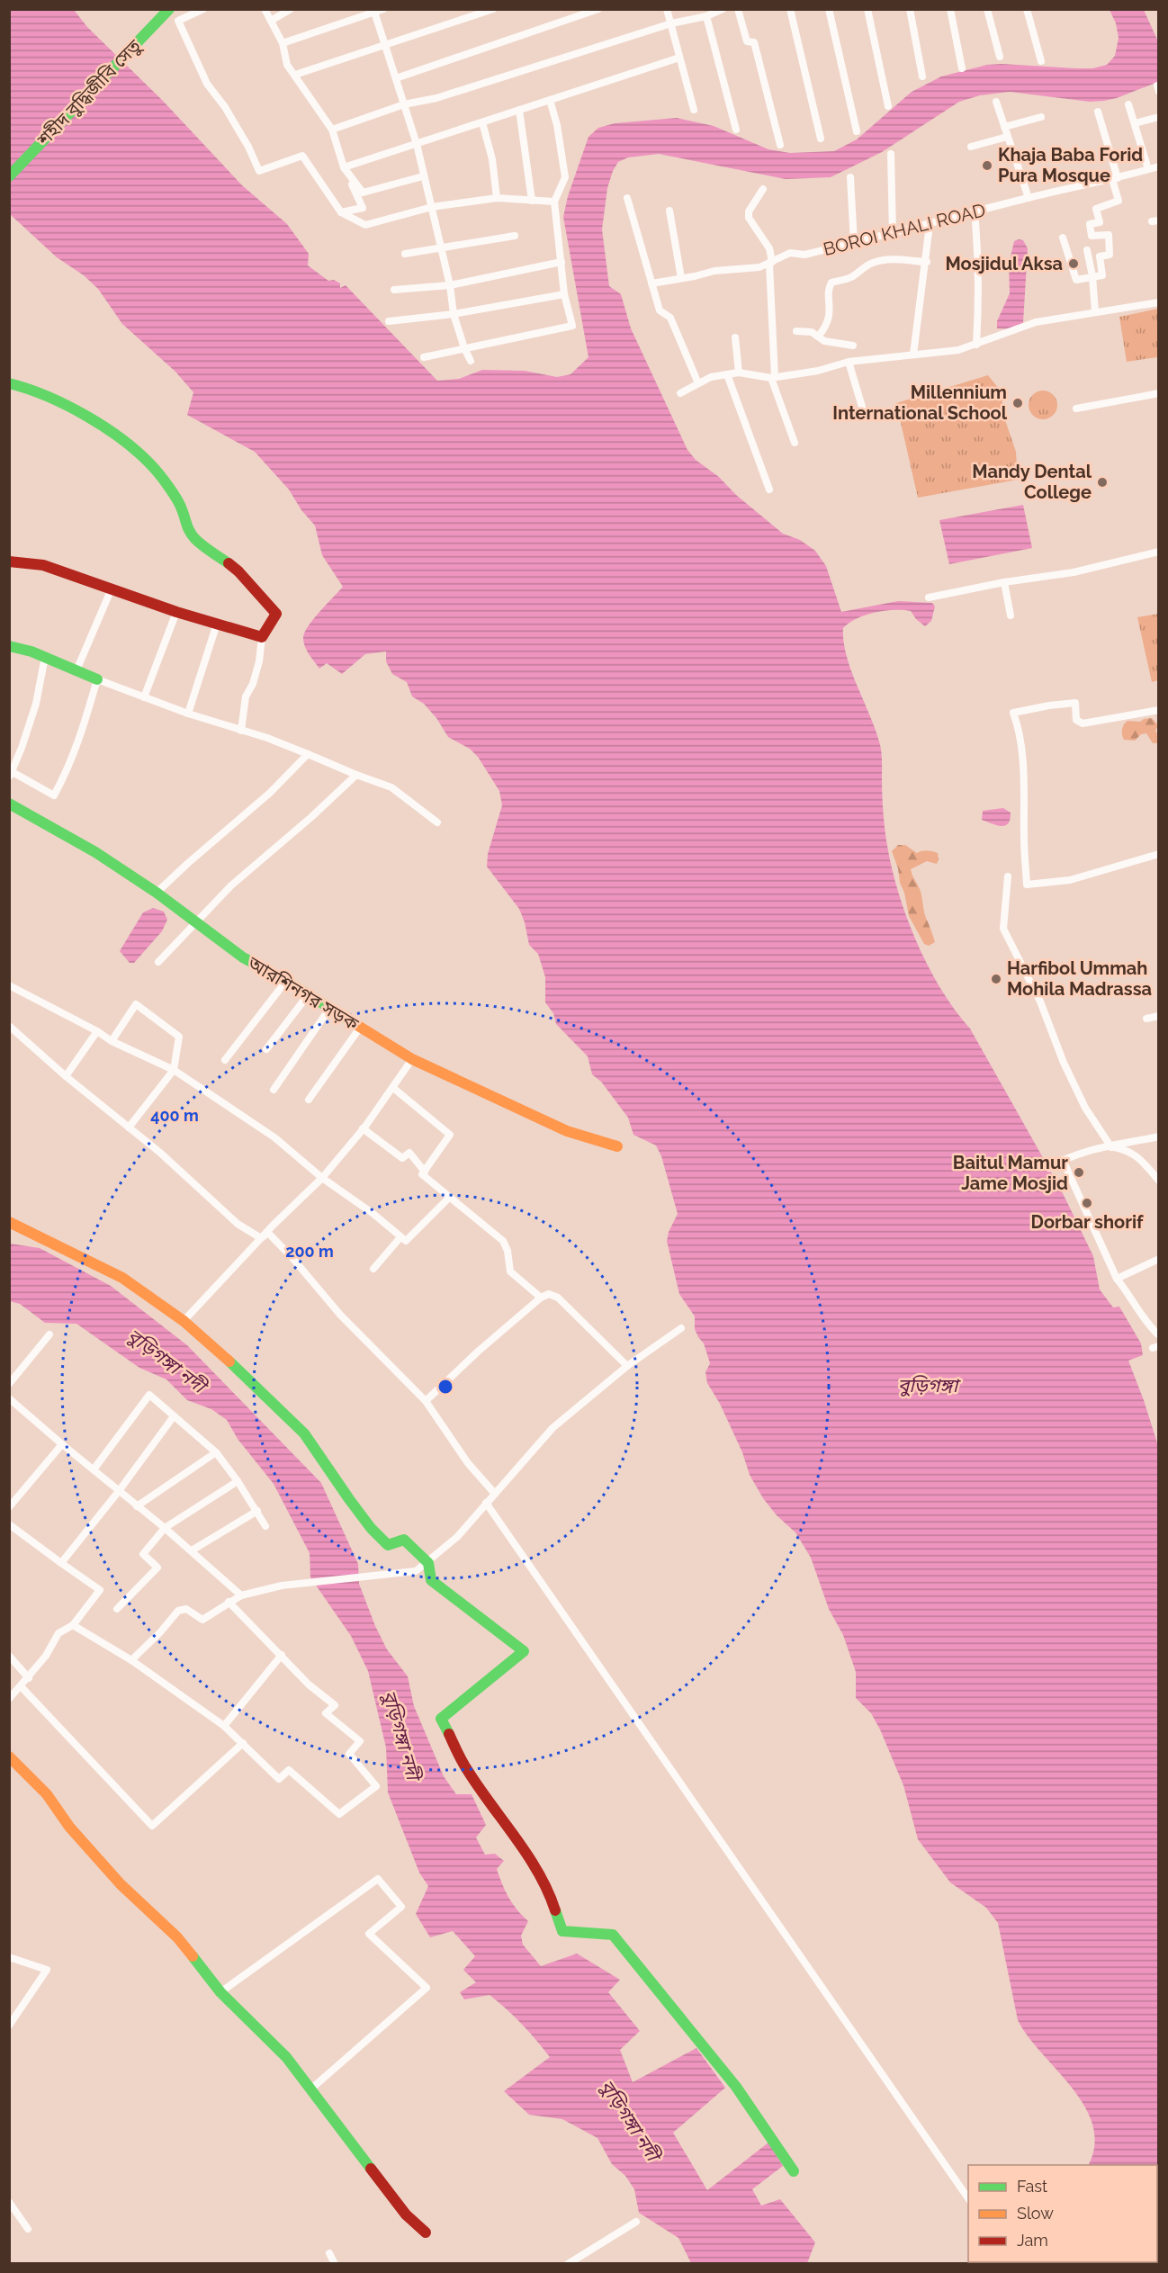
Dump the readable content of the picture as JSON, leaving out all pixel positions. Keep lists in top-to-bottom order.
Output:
{
  "streets": {
    "street": ["শহীদ বুদ্ধিজীবি সেতু", "BOROI KHALI ROAD", "আরশিনগর সড়ক"]
  },
  "water": ["বুড়িগঙ্গা নদী", "বুড়িগঙ্গা"],
  "places": [
    "Khaja Baba Forid Pura Mosque",
    "Mosjidul Aksa",
    "Millennium International School",
    "Mandy Dental College",
    "Harfibol Ummah Mohila Madrassa",
    "Baitul Mamur Jame Mosjid",
    "Dorbar shorif"
  ],
  "legend": ["Fast", "Slow", "Jam"],
  "rings": ["400 m", "200 m"]
}
